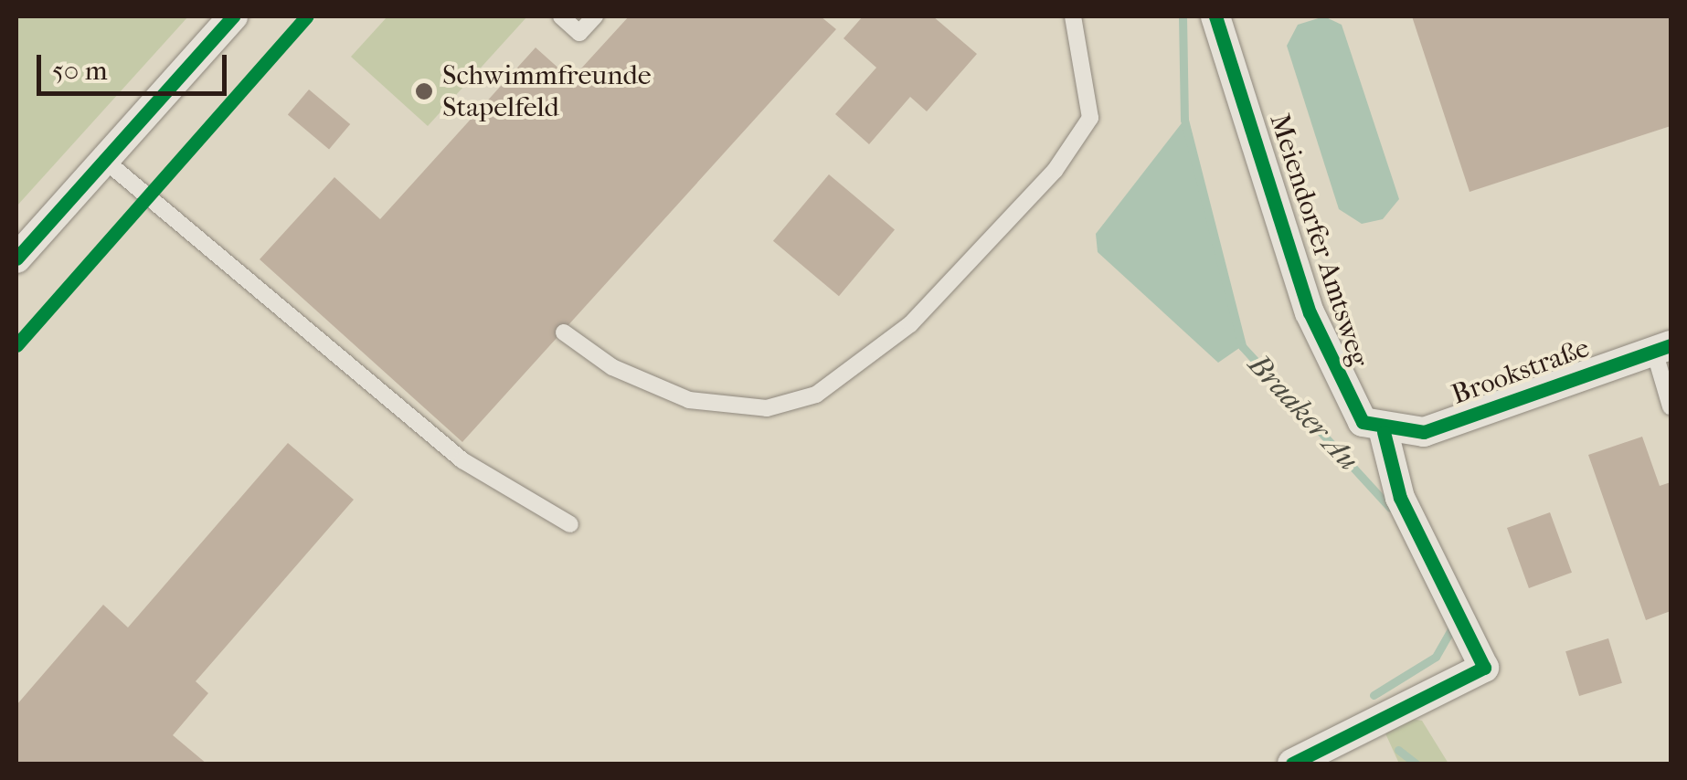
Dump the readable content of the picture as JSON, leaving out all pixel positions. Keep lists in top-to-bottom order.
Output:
{
  "streets": {
    "street": ["Meiendorfer Amtsweg", "Brookstraße"]
  },
  "crossings": [
    ["Meiendorfer Amtsweg", "Brookstraße"]
  ],
  "water": ["Braaker Au"],
  "places": ["Schwimmfreunde Stapelfeld"],
  "scale_bar": "50 m"
}
